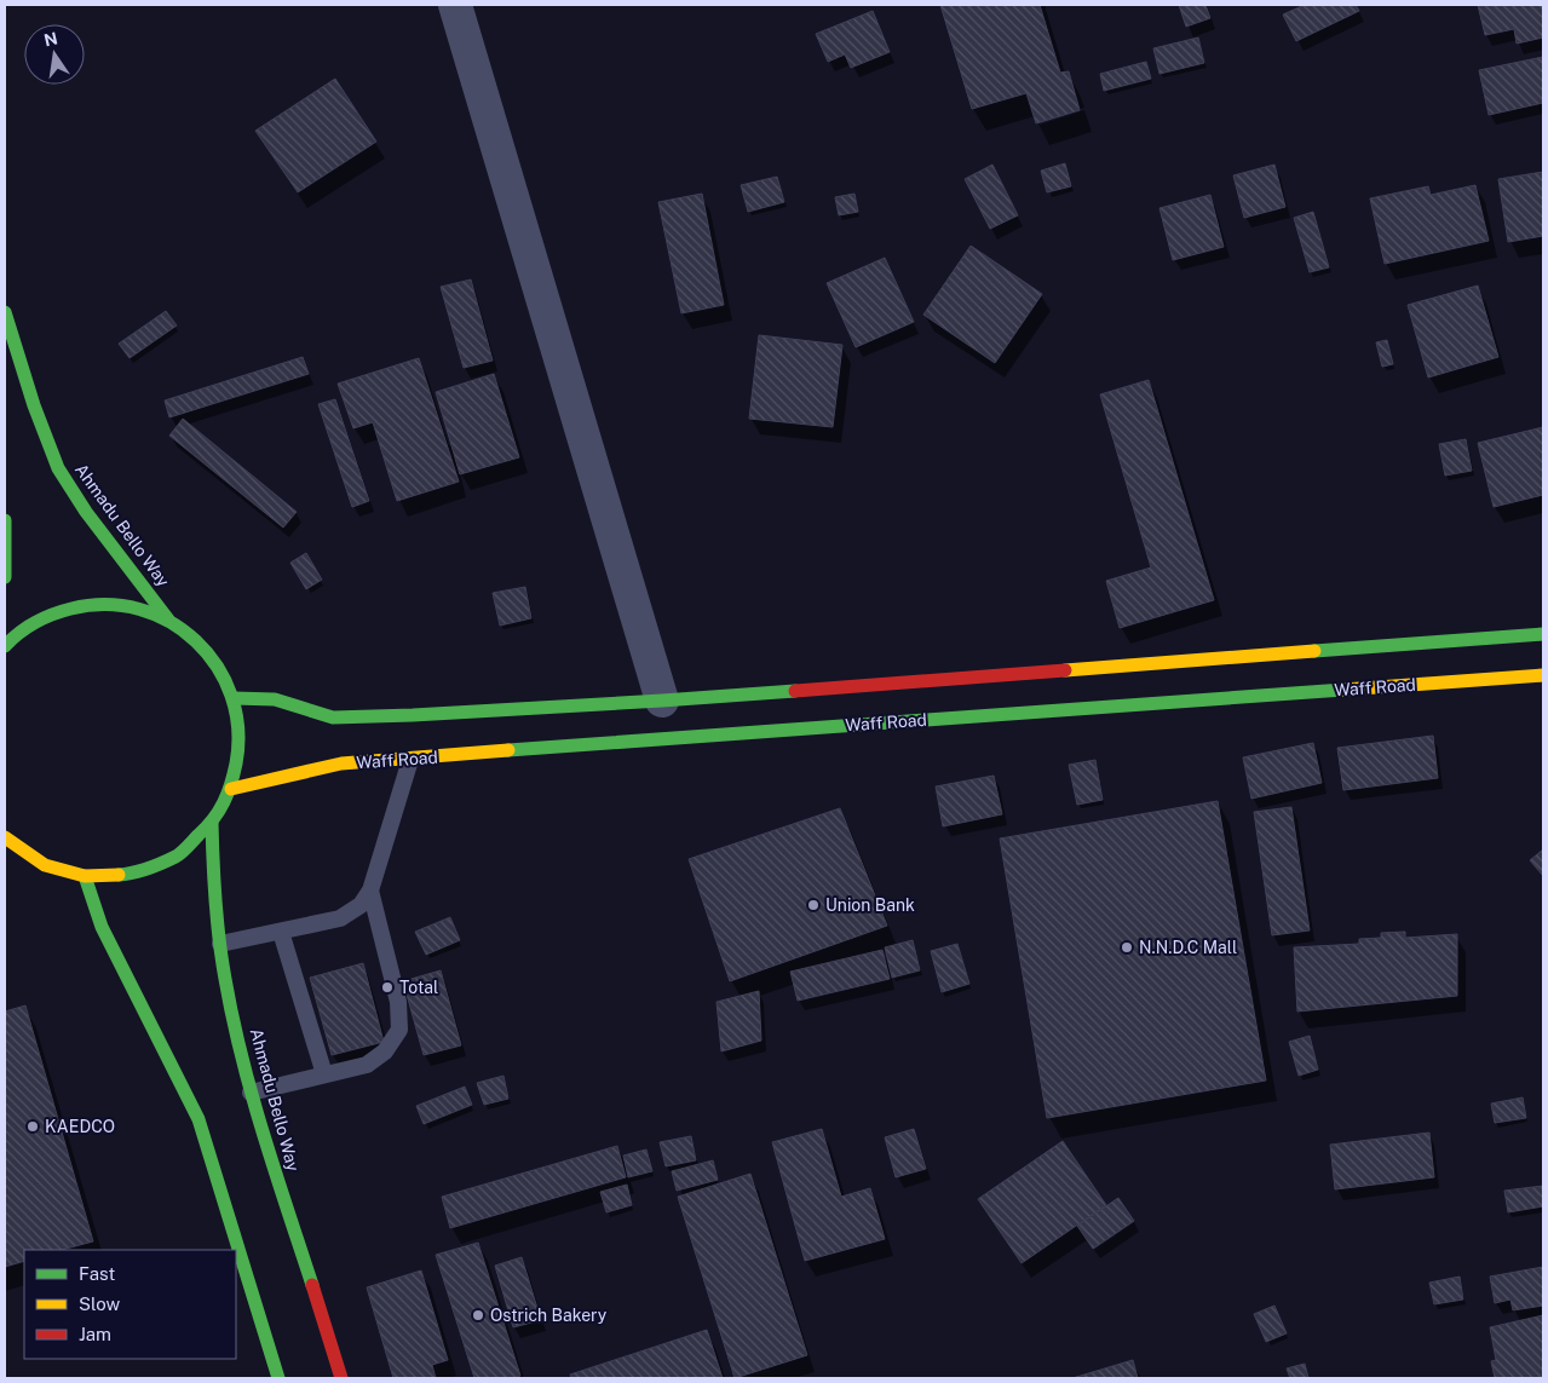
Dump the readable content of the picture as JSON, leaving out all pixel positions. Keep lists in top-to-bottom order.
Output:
{
  "streets": {
    "street": ["Ahmadu Bello Way", "Waff Road"]
  },
  "places": [
    "Union Bank",
    "N.N.D.C Mall",
    "Total",
    "KAEDCO",
    "Ostrich Bakery"
  ],
  "legend": ["Fast", "Slow", "Jam"],
  "north": "top"
}
